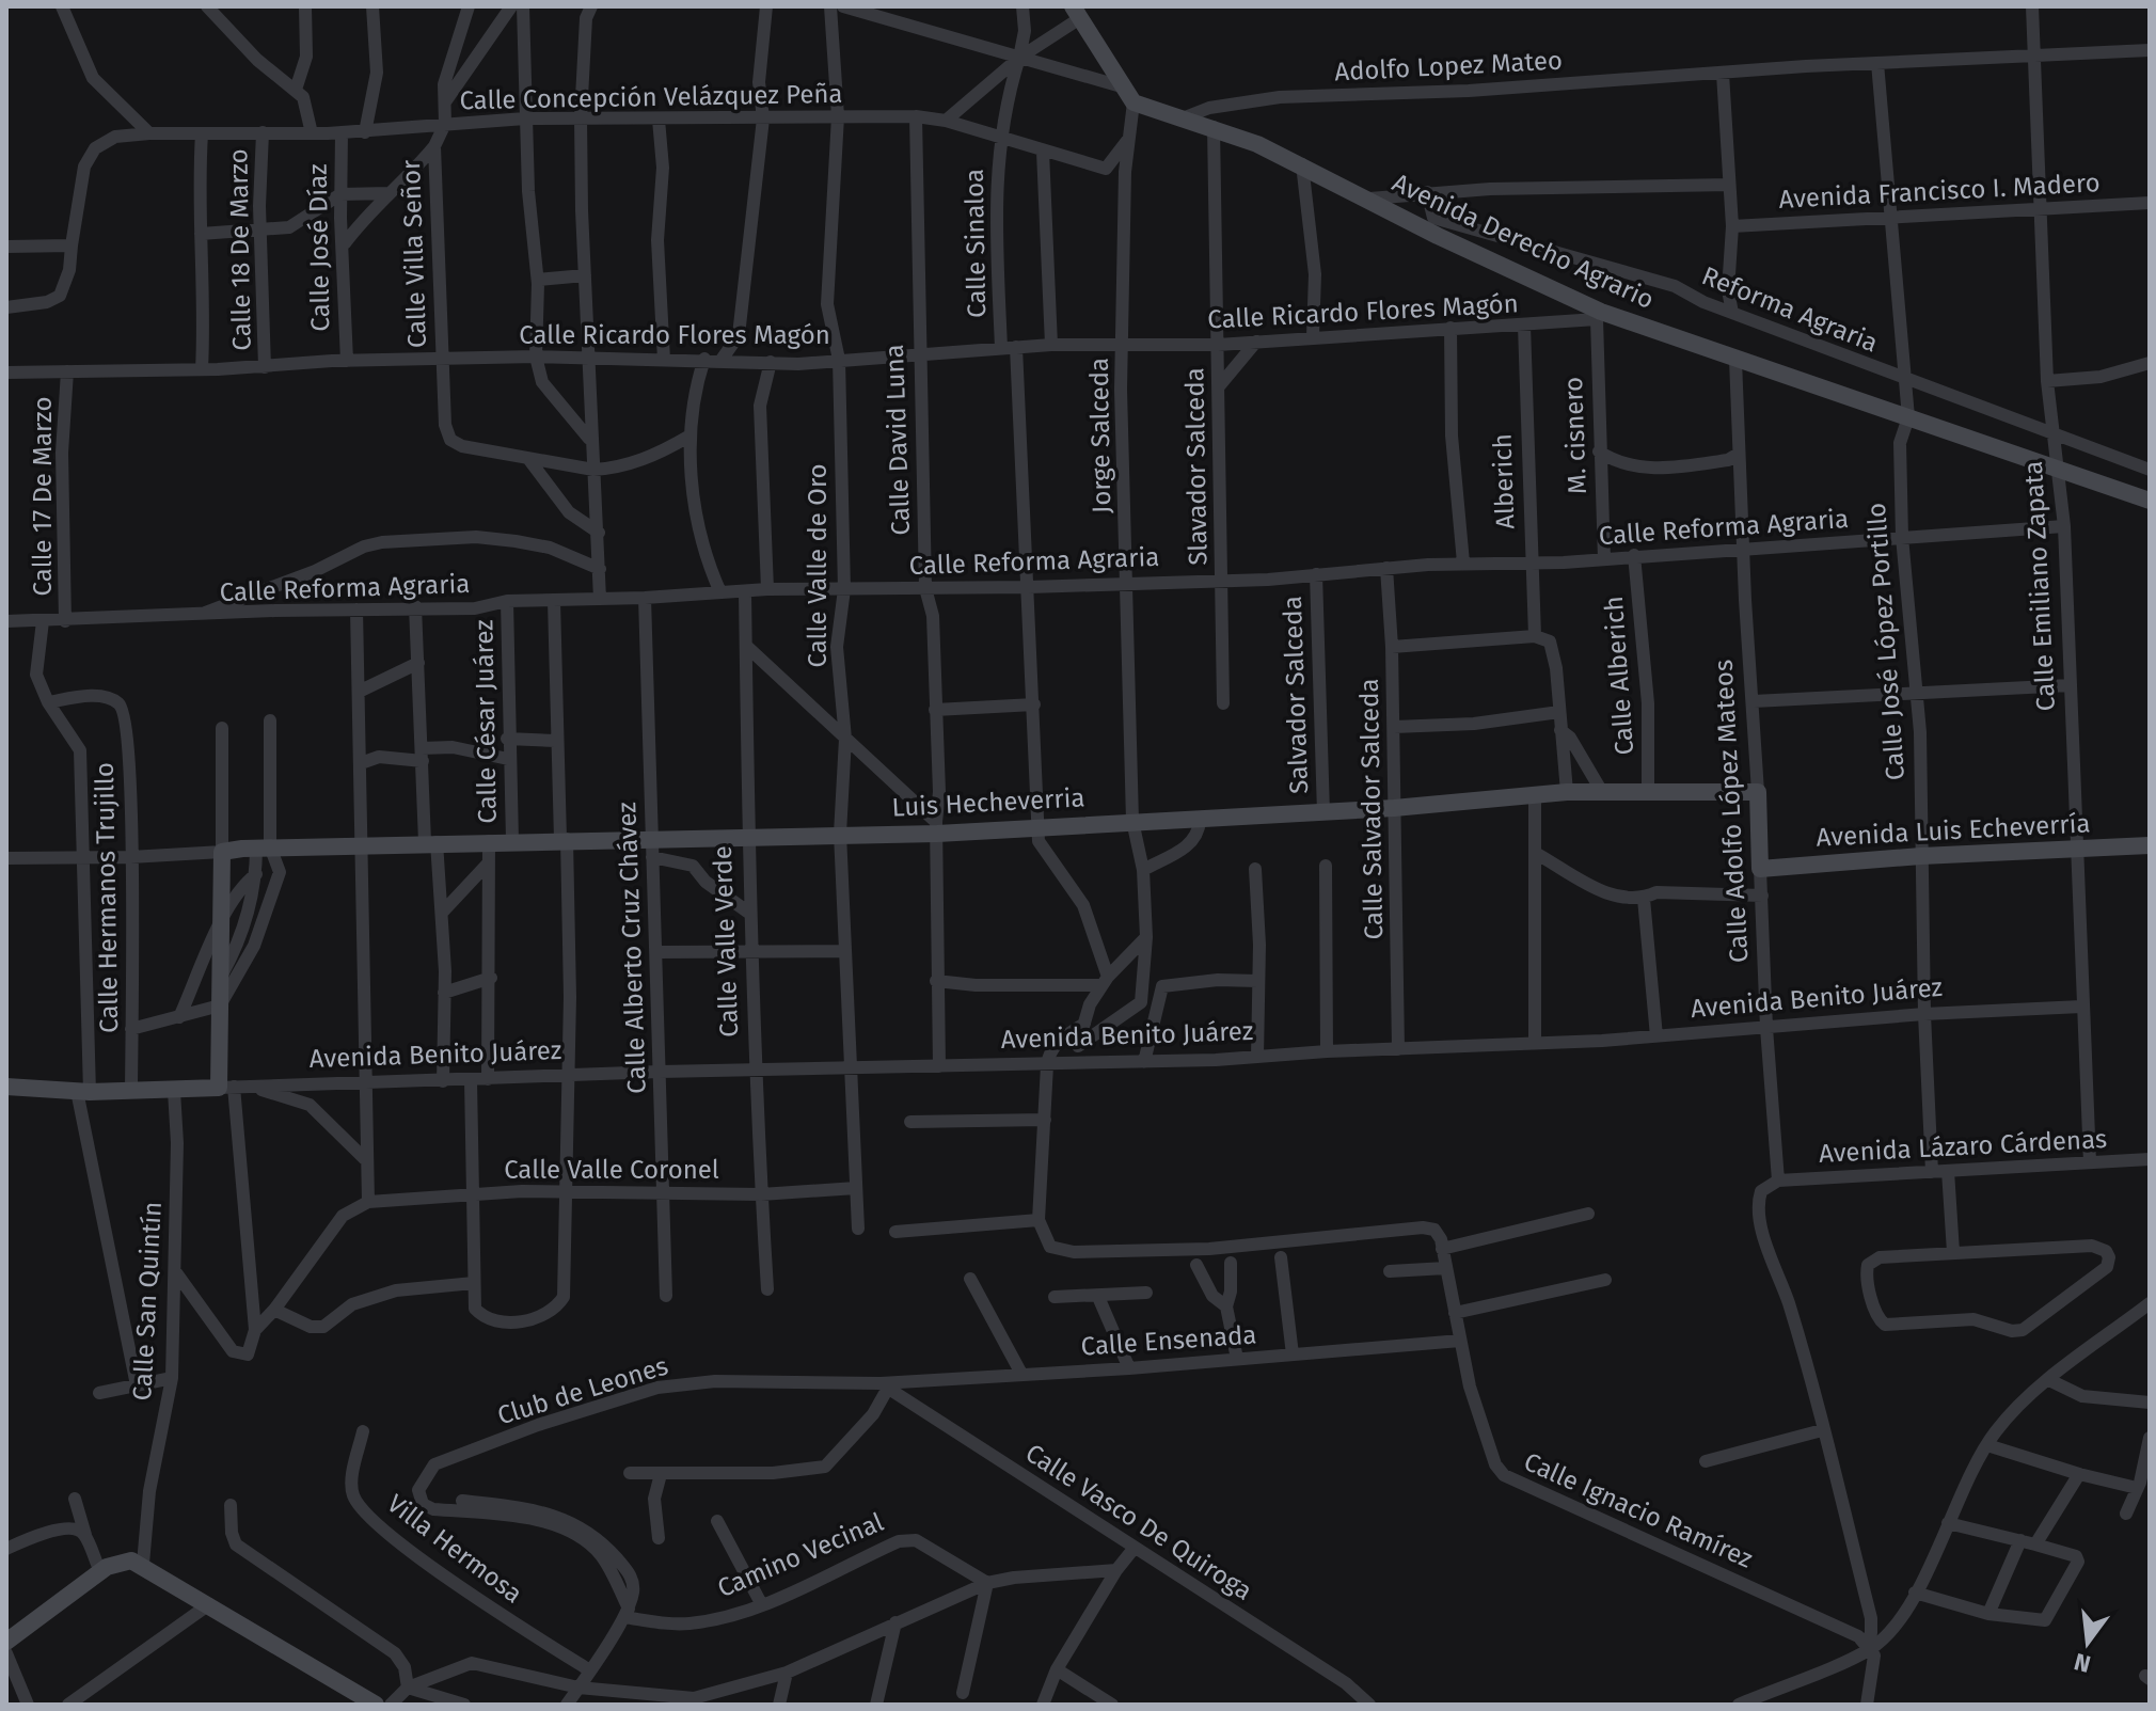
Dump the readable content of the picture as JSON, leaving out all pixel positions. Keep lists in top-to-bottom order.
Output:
{
  "streets": {
    "street": [
      "Adolfo Lopez Mateo",
      "Calle Concepción Velázquez Peña",
      "Avenida Francisco I. Madero",
      "Avenida Derecho Agrario",
      "Calle Sinaloa",
      "Calle José Díaz",
      "Calle 18 De Marzo",
      "Calle Villa Señor",
      "Reforma Agraria",
      "Calle Ricardo Flores Magón",
      "Jorge Salceda",
      "M. cisnero",
      "Calle David Luna",
      "Slavador Salceda",
      "Alberich",
      "Calle 17 De Marzo",
      "Calle Reforma Agraria",
      "Calle Valle de Oro",
      "Calle Emiliano Zapata",
      "Calle José López Portillo",
      "Calle Alberich",
      "Salvador Salceda",
      "Calle César Juárez",
      "Luis Hecheverria",
      "Calle Salvador Salceda",
      "Calle Adolfo López Mateos",
      "Avenida Luis Echeverría",
      "Calle Hermanos Trujillo",
      "Calle Valle Verde",
      "Calle Alberto Cruz Chávez",
      "Avenida Benito Juárez",
      "Avenida Lázaro Cárdenas",
      "Calle Valle Coronel",
      "Calle San Quintín",
      "Calle Ensenada",
      "Club de Leones",
      "Calle Ignacio Ramírez",
      "Calle Vasco De Quiroga",
      "Villa Hermosa",
      "Camino Vecinal"
    ]
  },
  "crossings": [
    ["Adolfo Lopez Mateo", "Avenida Derecho Agrario"],
    ["Calle Concepción Velázquez Peña", "Calle Sinaloa"],
    ["Calle Concepción Velázquez Peña", "Calle José Díaz"],
    ["Calle Concepción Velázquez Peña", "Calle 18 De Marzo"],
    ["Calle Concepción Velázquez Peña", "Calle Villa Señor"],
    ["Calle Concepción Velázquez Peña", "Jorge Salceda"],
    ["Calle Concepción Velázquez Peña", "Calle David Luna"],
    ["Calle Concepción Velázquez Peña", "Calle Valle de Oro"],
    ["Avenida Francisco I. Madero", "Calle Emiliano Zapata"],
    ["Avenida Derecho Agrario", "Calle Ricardo Flores Magón"],
    ["Avenida Derecho Agrario", "Jorge Salceda"],
    ["Avenida Derecho Agrario", "M. cisnero"],
    ["Avenida Derecho Agrario", "Slavador Salceda"],
    ["Avenida Derecho Agrario", "Calle Emiliano Zapata"],
    ["Avenida Derecho Agrario", "Calle José López Portillo"],
    ["Avenida Derecho Agrario", "Calle Adolfo López Mateos"],
    ["Calle Sinaloa", "Calle Ricardo Flores Magón"],
    ["Calle José Díaz", "Calle Ricardo Flores Magón"],
    ["Calle 18 De Marzo", "Calle Ricardo Flores Magón"],
    ["Calle Villa Señor", "Calle Ricardo Flores Magón"],
    ["Reforma Agraria", "Calle Emiliano Zapata"],
    ["Reforma Agraria", "Calle José López Portillo"],
    ["Calle Ricardo Flores Magón", "Jorge Salceda"],
    ["Calle Ricardo Flores Magón", "M. cisnero"],
    ["Calle Ricardo Flores Magón", "Calle David Luna"],
    ["Calle Ricardo Flores Magón", "Slavador Salceda"],
    ["Calle Ricardo Flores Magón", "Alberich"],
    ["Calle Ricardo Flores Magón", "Calle 17 De Marzo"],
    ["Calle Ricardo Flores Magón", "Calle Valle de Oro"],
    ["Jorge Salceda", "Calle Reforma Agraria"],
    ["Jorge Salceda", "Luis Hecheverria"],
    ["M. cisnero", "Calle Reforma Agraria"],
    ["Calle David Luna", "Calle Reforma Agraria"],
    ["Calle David Luna", "Luis Hecheverria"],
    ["Calle David Luna", "Avenida Benito Juárez"],
    ["Slavador Salceda", "Calle Reforma Agraria"],
    ["Alberich", "Calle Reforma Agraria"],
    ["Calle 17 De Marzo", "Calle Reforma Agraria"],
    ["Calle Reforma Agraria", "Calle Valle de Oro"],
    ["Calle Reforma Agraria", "Calle Emiliano Zapata"],
    ["Calle Reforma Agraria", "Calle José López Portillo"],
    ["Calle Reforma Agraria", "Calle Alberich"],
    ["Calle Reforma Agraria", "Salvador Salceda"],
    ["Calle Reforma Agraria", "Calle César Juárez"],
    ["Calle Reforma Agraria", "Calle Salvador Salceda"],
    ["Calle Reforma Agraria", "Calle Adolfo López Mateos"],
    ["Calle Reforma Agraria", "Calle Valle Verde"],
    ["Calle Reforma Agraria", "Calle Alberto Cruz Chávez"],
    ["Calle Valle de Oro", "Luis Hecheverria"],
    ["Calle Valle de Oro", "Avenida Benito Juárez"],
    ["Calle Valle de Oro", "Calle Valle Coronel"],
    ["Calle Emiliano Zapata", "Avenida Luis Echeverría"],
    ["Calle Emiliano Zapata", "Avenida Benito Juárez"],
    ["Calle Emiliano Zapata", "Avenida Lázaro Cárdenas"],
    ["Calle José López Portillo", "Avenida Luis Echeverría"],
    ["Calle José López Portillo", "Avenida Benito Juárez"],
    ["Calle José López Portillo", "Avenida Lázaro Cárdenas"],
    ["Calle Alberich", "Luis Hecheverria"],
    ["Salvador Salceda", "Luis Hecheverria"],
    ["Calle César Juárez", "Luis Hecheverria"],
    ["Luis Hecheverria", "Calle Salvador Salceda"],
    ["Luis Hecheverria", "Calle Adolfo López Mateos"],
    ["Luis Hecheverria", "Calle Valle Verde"],
    ["Luis Hecheverria", "Calle Alberto Cruz Chávez"],
    ["Calle Salvador Salceda", "Avenida Benito Juárez"],
    ["Calle Adolfo López Mateos", "Avenida Luis Echeverría"],
    ["Calle Adolfo López Mateos", "Avenida Benito Juárez"],
    ["Calle Adolfo López Mateos", "Avenida Lázaro Cárdenas"],
    ["Calle Hermanos Trujillo", "Avenida Benito Juárez"],
    ["Calle Valle Verde", "Avenida Benito Juárez"],
    ["Calle Valle Verde", "Calle Valle Coronel"],
    ["Calle Alberto Cruz Chávez", "Avenida Benito Juárez"],
    ["Calle Alberto Cruz Chávez", "Calle Valle Coronel"],
    ["Avenida Benito Juárez", "Calle San Quintín"],
    ["Calle Ensenada", "Club de Leones"],
    ["Calle Ensenada", "Calle Ignacio Ramírez"],
    ["Calle Ensenada", "Calle Vasco De Quiroga"],
    ["Club de Leones", "Calle Vasco De Quiroga"],
    ["Club de Leones", "Camino Vecinal"]
  ],
  "north": "bottom"
}
